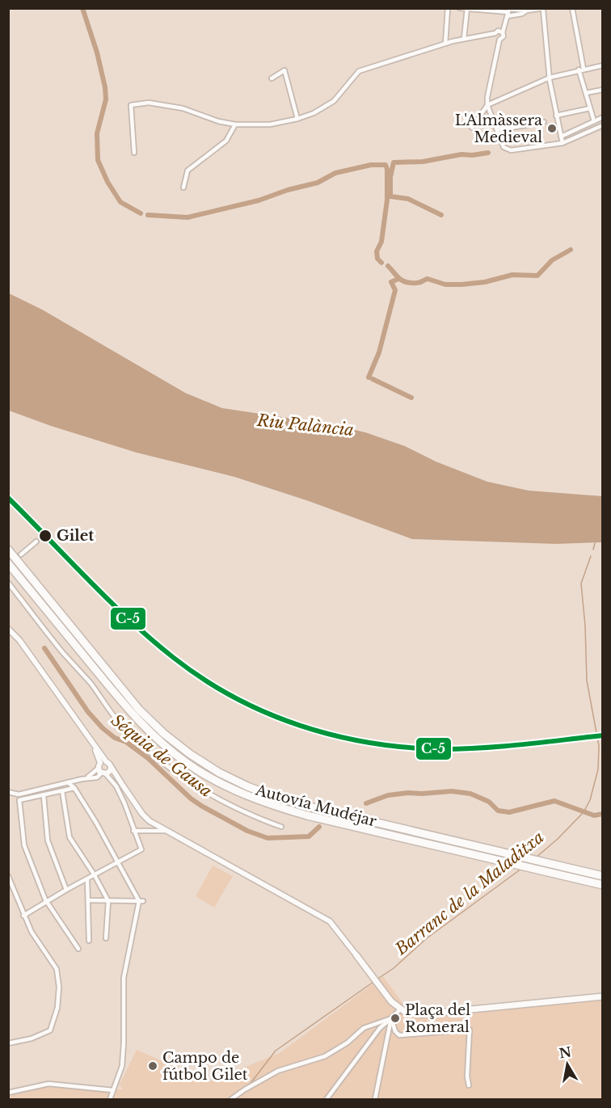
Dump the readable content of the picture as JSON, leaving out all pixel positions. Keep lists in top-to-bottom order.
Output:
{
  "streets": {
    "highway": ["Autovía Mudéjar"]
  },
  "water": ["Riu Palància", "Séquia de Gausa", "Barranc de la Maladitxa"],
  "places": [
    "L'Almàssera Medieval",
    "Gilet",
    "Plaça del Romeral",
    "Campo de fútbol Gilet"
  ],
  "lines": ["transit line C-5"],
  "north": "top"
}
